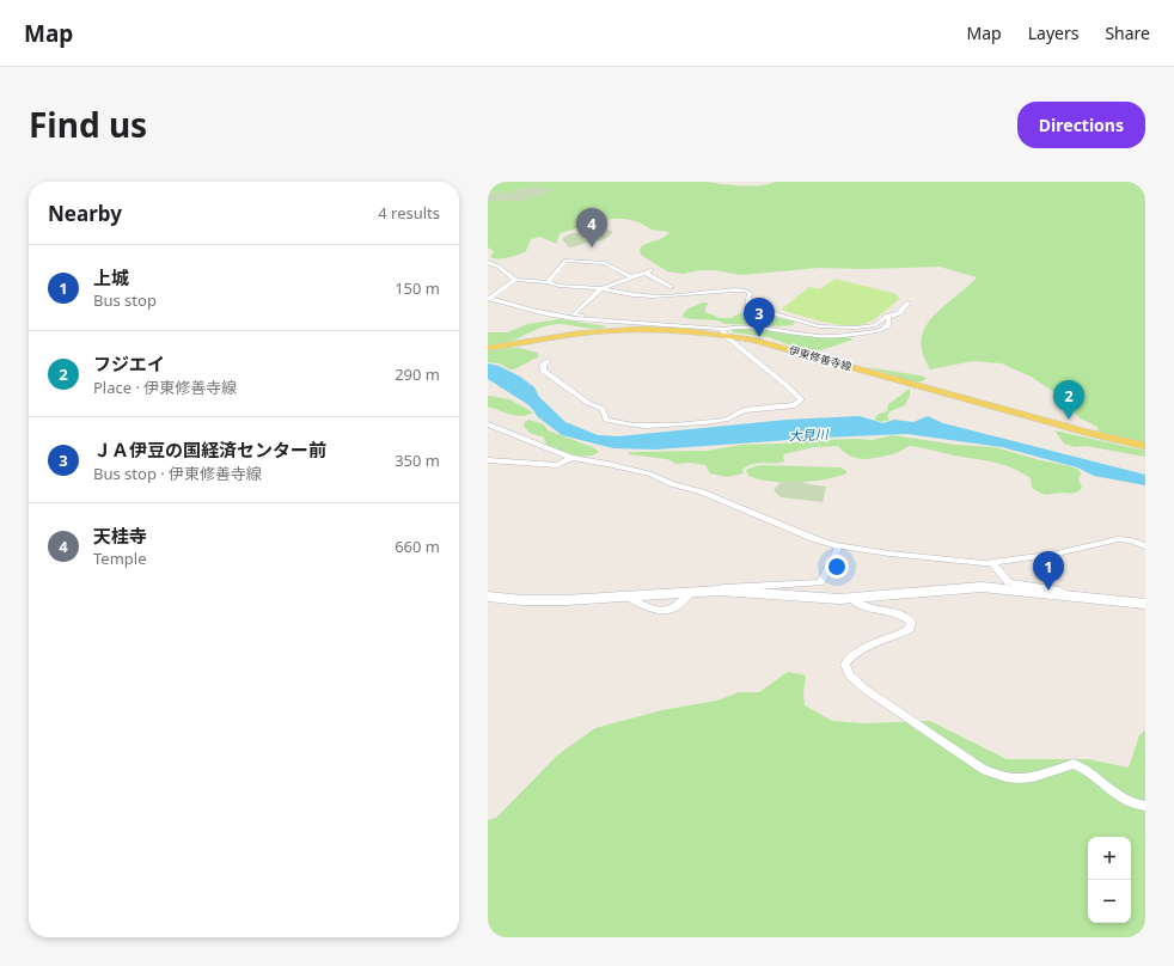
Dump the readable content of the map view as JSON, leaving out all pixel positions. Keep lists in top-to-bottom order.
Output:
{
  "streets": {
    "main road": ["伊東修善寺線"]
  },
  "water": ["大見川"],
  "page": {
    "header": "Map",
    "nav": ["Map", "Layers", "Share"],
    "title": "Find us",
    "buttons": "Directions",
    "heading": ["Nearby", "4 results"],
    "pins": [
      "4",
      "3",
      "2",
      "1"
    ],
    "list": [
      {
        "mark": "1",
        "name": "上城",
        "note": "Bus stop",
        "value": "150 m"
      },
      {
        "mark": "2",
        "name": "フジエイ",
        "note": "Place · 伊東修善寺線",
        "value": "290 m"
      },
      {
        "mark": "3",
        "name": "ＪＡ伊豆の国経済センター前",
        "note": "Bus stop · 伊東修善寺線",
        "value": "350 m"
      },
      {
        "mark": "4",
        "name": "天桂寺",
        "note": "Temple",
        "value": "660 m"
      }
    ],
    "map_buttons": ["+", "−"]
  }
}
